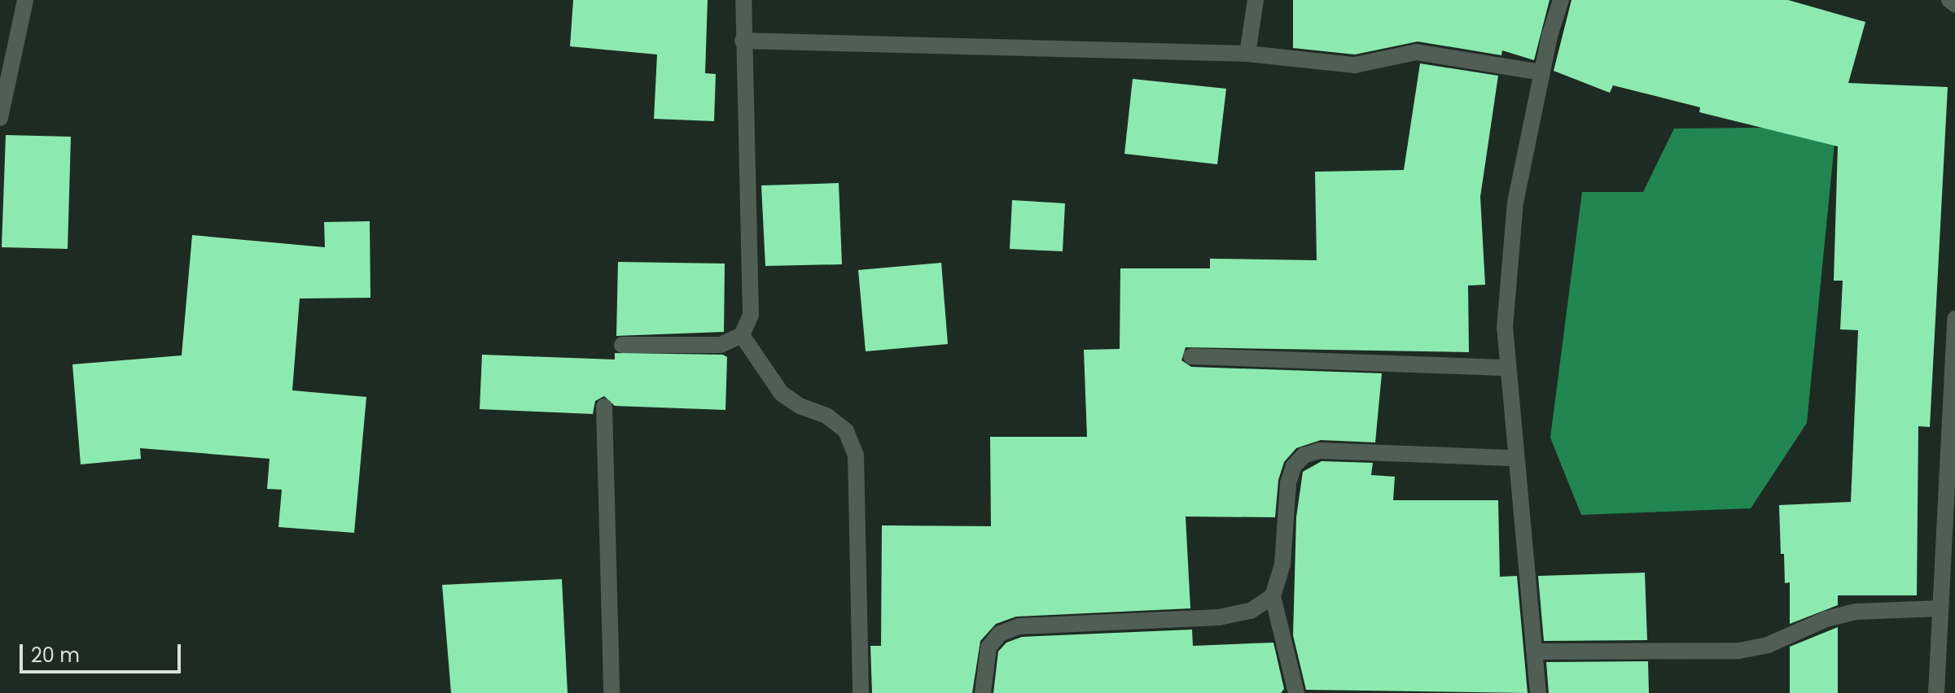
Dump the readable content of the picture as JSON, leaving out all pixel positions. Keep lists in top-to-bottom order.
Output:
{
  "scale_bar": "20 m"
}
